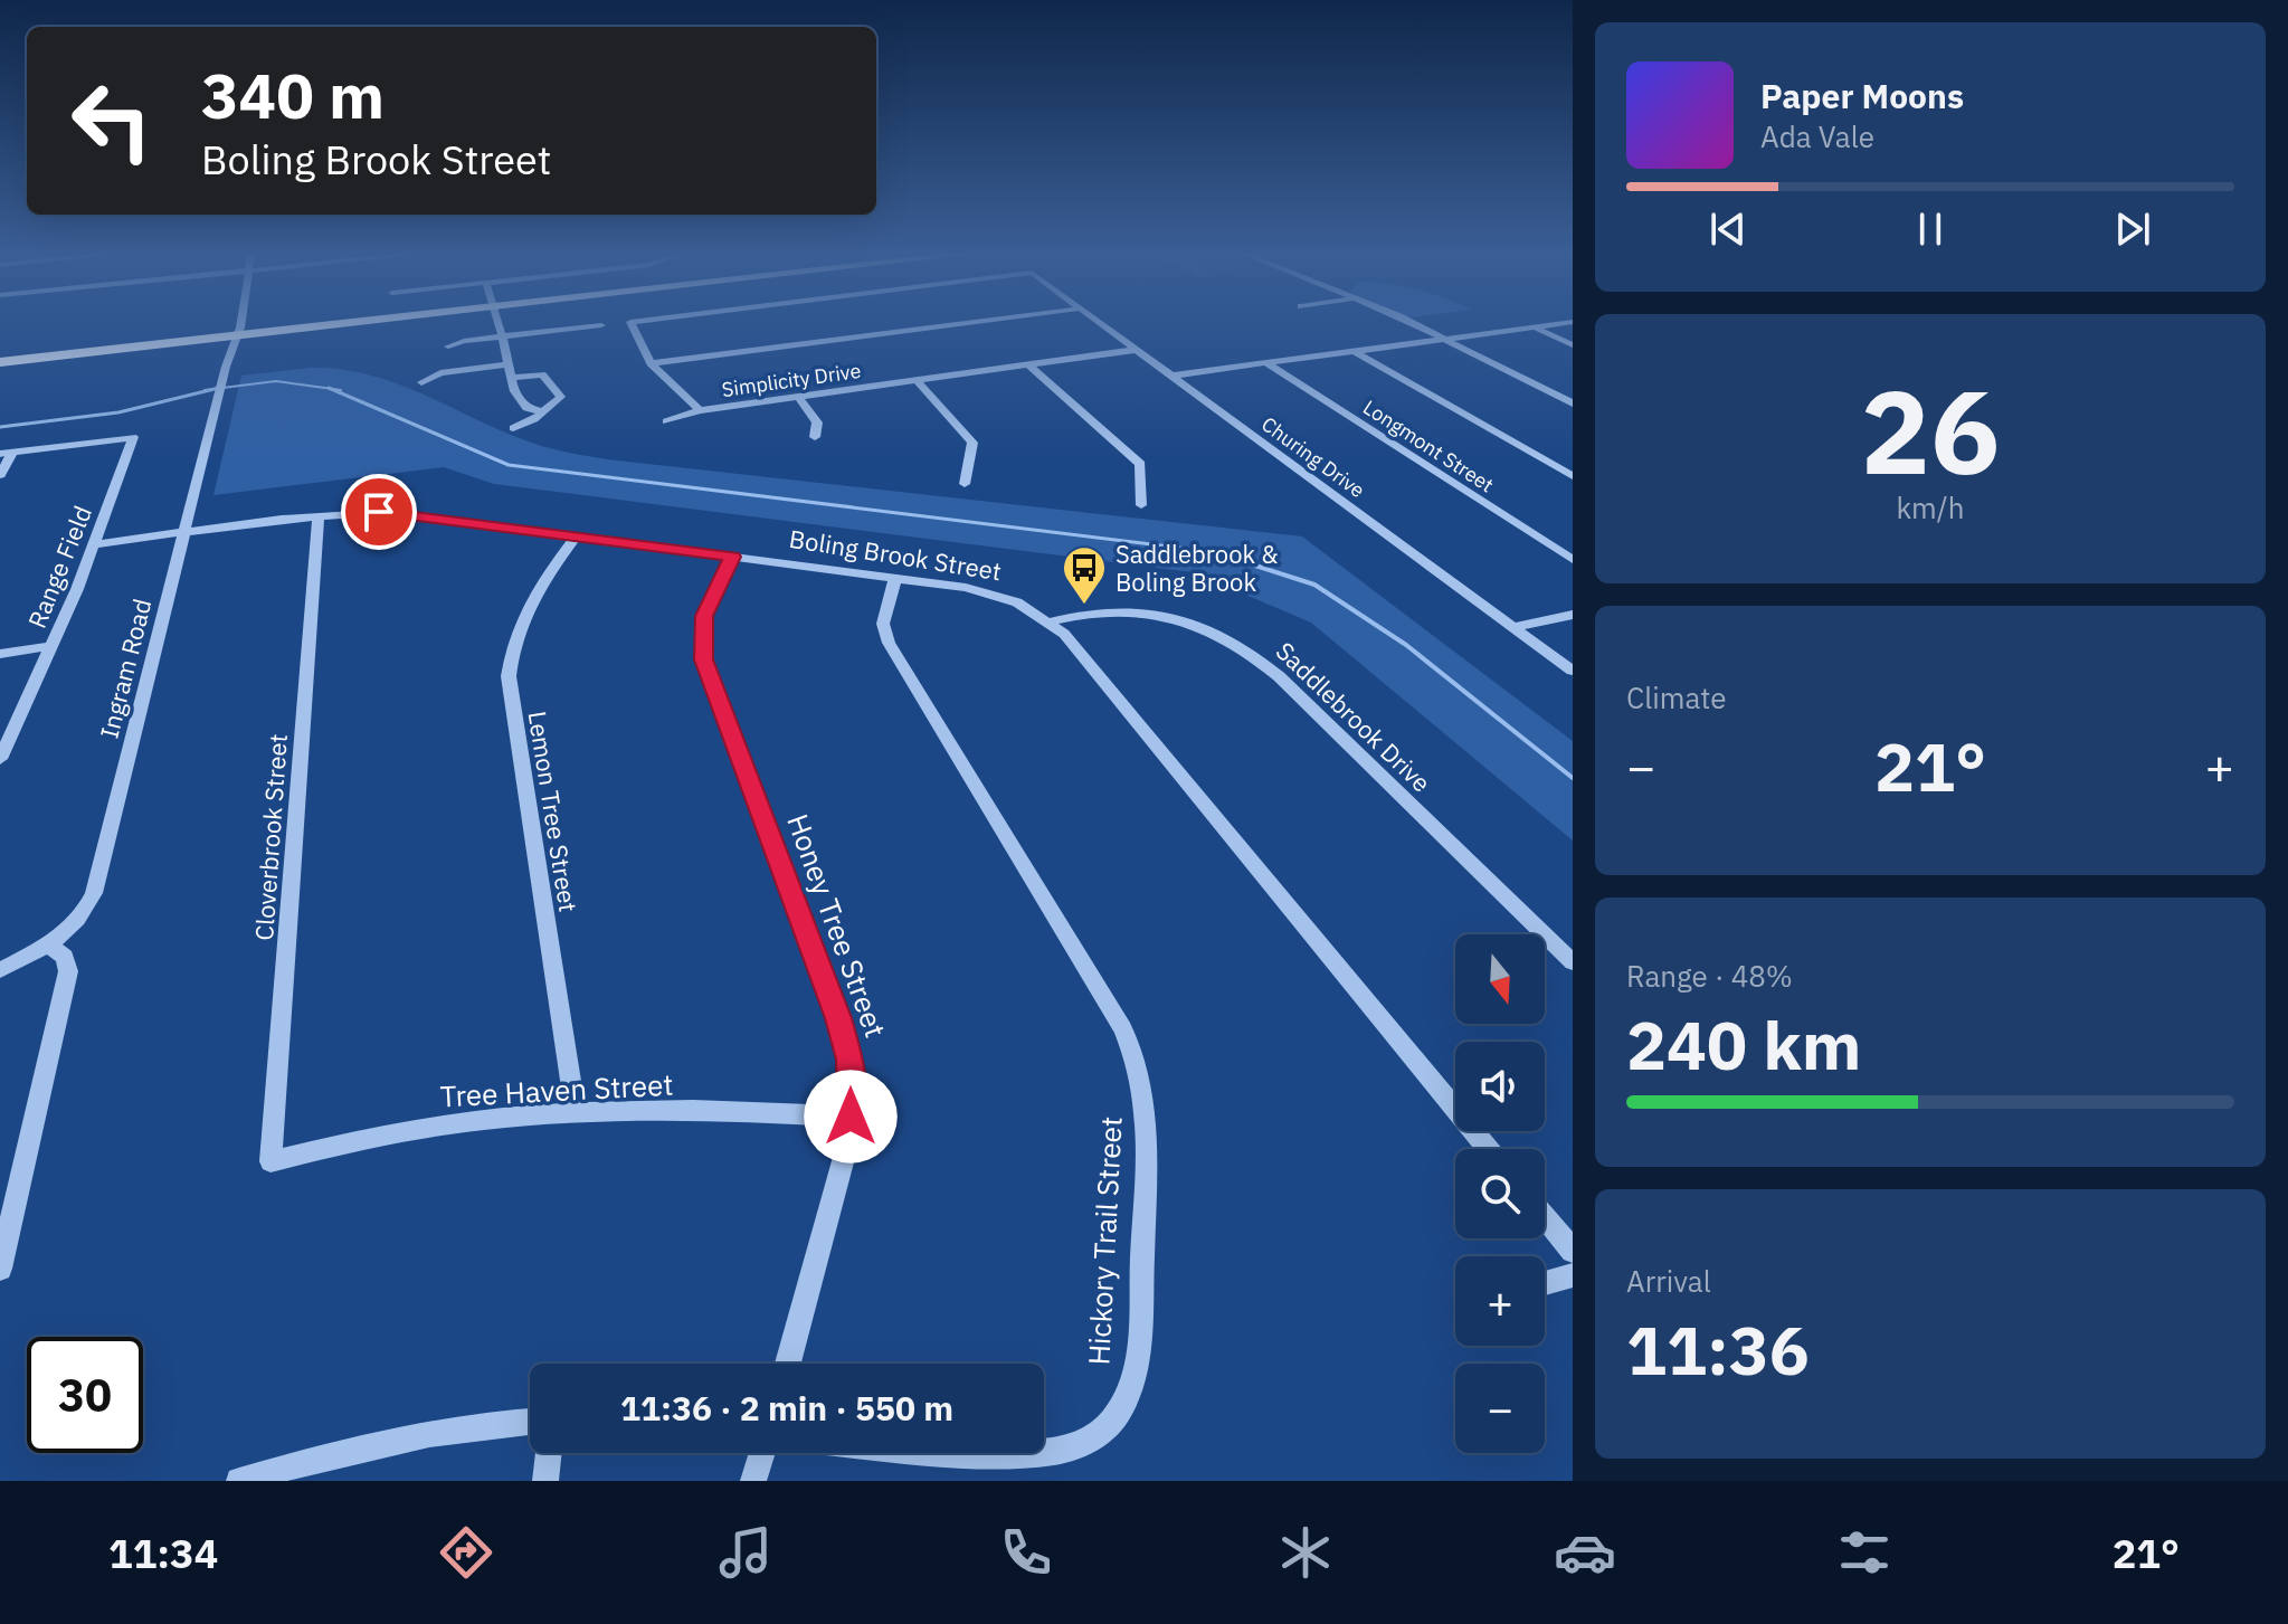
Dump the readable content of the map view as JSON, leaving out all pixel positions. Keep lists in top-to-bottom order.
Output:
{
  "streets": {
    "street": [
      "Simplicity Drive",
      "Longmont Street",
      "Churing Drive",
      "Boling Brook Street",
      "Range Field",
      "Ingram Road",
      "Saddlebrook Drive",
      "Lemon Tree Street",
      "Cloverbrook Street",
      "Honey Tree Street",
      "Tree Haven Street",
      "Hickory Trail Street"
    ]
  },
  "crossings": [
    ["Simplicity Drive", "Churing Drive"],
    ["Boling Brook Street", "Range Field"],
    ["Boling Brook Street", "Ingram Road"],
    ["Boling Brook Street", "Saddlebrook Drive"],
    ["Boling Brook Street", "Lemon Tree Street"],
    ["Boling Brook Street", "Cloverbrook Street"],
    ["Boling Brook Street", "Honey Tree Street"],
    ["Boling Brook Street", "Hickory Trail Street"],
    ["Lemon Tree Street", "Tree Haven Street"],
    ["Cloverbrook Street", "Tree Haven Street"],
    ["Honey Tree Street", "Tree Haven Street"]
  ],
  "places": {
    "bus stop": ["Saddlebrook & Boling Brook"]
  },
  "north": "bottom",
  "page": {
    "turn": ["340 m", "Boling Brook Street"],
    "song": ["Paper Moons", "Ada Vale"],
    "tile": [
      ["26", "km/h"],
      "Climate",
      ["Range · 48%", "240 km"],
      ["Arrival", "11:36"]
    ],
    "heat": ["−", "21°", "+"],
    "map_buttons": ["+", "−"],
    "limit": "30",
    "trip": "11:36 · 2 min · 550 m",
    "tabs": ["11:34", "21°"]
  }
}
